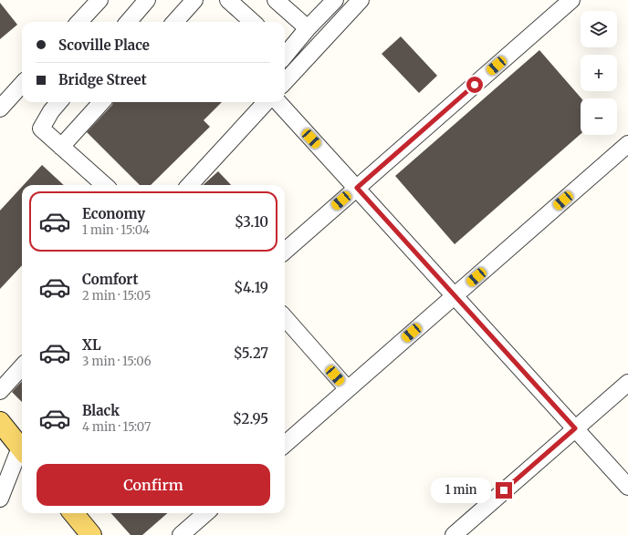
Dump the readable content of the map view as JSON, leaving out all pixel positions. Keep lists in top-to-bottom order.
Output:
{
  "page": {
    "map_buttons": ["+", "−"],
    "banner": ["Scoville Place", "Bridge Street"],
    "list": [
      {
        "name": "Economy",
        "note": "1 min · 15:04",
        "value": "$3.10"
      },
      {
        "name": "Comfort",
        "note": "2 min · 15:05",
        "value": "$4.19"
      },
      {
        "name": "XL",
        "note": "3 min · 15:06",
        "value": "$5.27"
      },
      {
        "name": "Black",
        "note": "4 min · 15:07",
        "value": "$2.95"
      }
    ],
    "buttons": "Confirm",
    "bubble": "1 min"
  }
}
